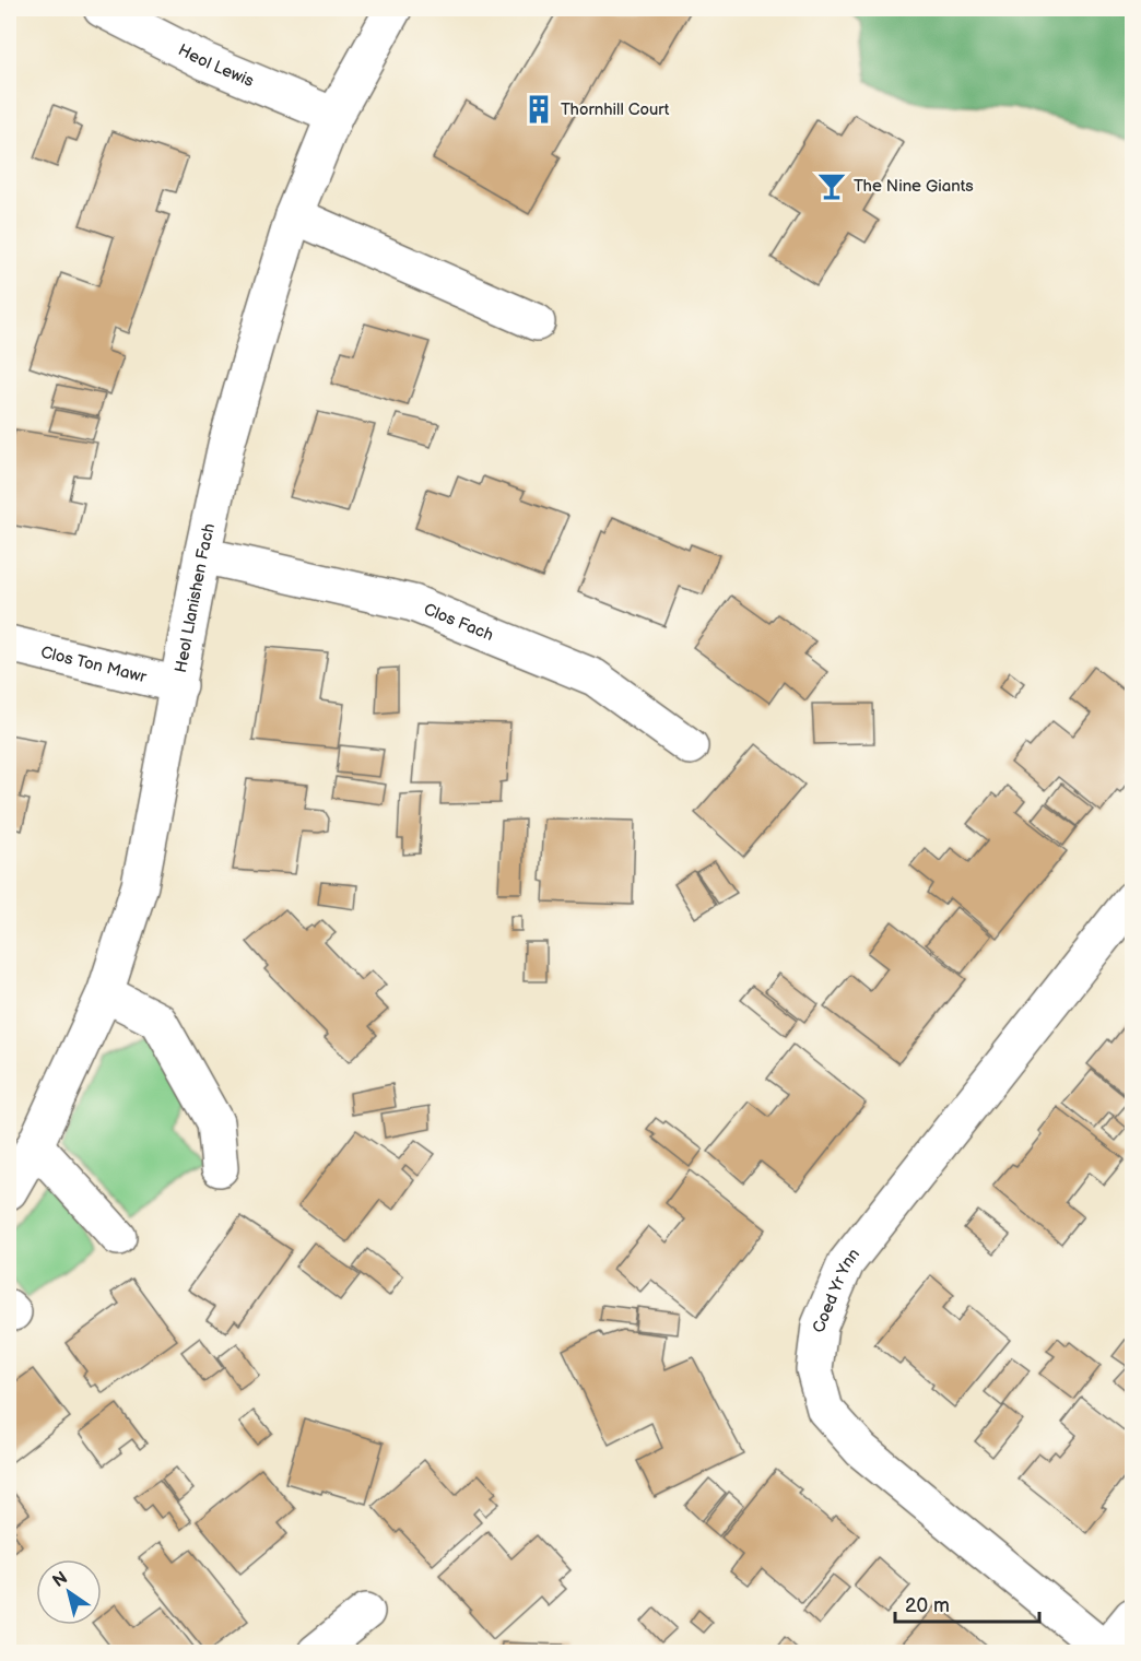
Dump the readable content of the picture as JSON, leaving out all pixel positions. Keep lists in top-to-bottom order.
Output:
{
  "streets": {
    "street": [
      "Heol Lewis",
      "Heol Llanishen Fach",
      "Clos Fach",
      "Clos Ton Mawr",
      "Coed Yr Ynn"
    ]
  },
  "crossings": [
    ["Heol Lewis", "Heol Llanishen Fach"],
    ["Heol Llanishen Fach", "Clos Fach"],
    ["Heol Llanishen Fach", "Clos Ton Mawr"]
  ],
  "places": {
    "building": ["Thornhill Court"],
    "bar": ["The Nine Giants"]
  },
  "scale_bar": "20 m",
  "north": "top left"
}
